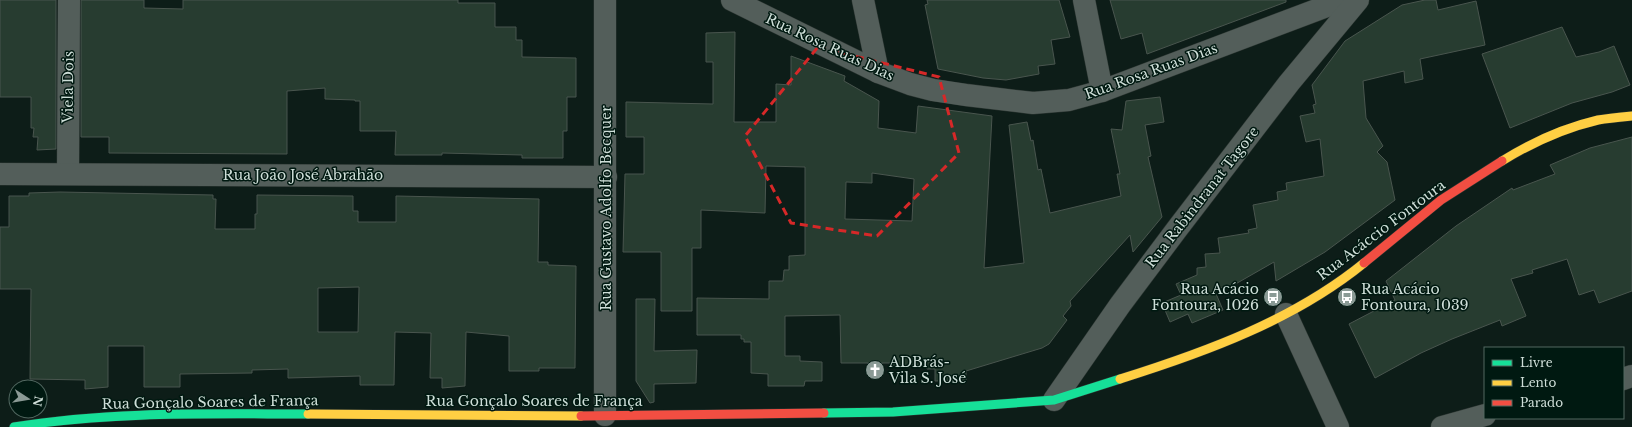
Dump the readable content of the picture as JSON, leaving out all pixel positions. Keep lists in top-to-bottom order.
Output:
{
  "streets": {
    "street": [
      "Rua Rosa Ruas Dias",
      "Viela Dois",
      "Rua João José Abrahão",
      "Rua Rabindranat Tagore",
      "Rua Gustavo Adolfo Becquer",
      "Rua Acáccio Fontoura",
      "Rua Gonçalo Soares de França"
    ]
  },
  "crossings": [
    ["Viela Dois", "Rua João José Abrahão"],
    ["Rua João José Abrahão", "Rua Gustavo Adolfo Becquer"],
    ["Rua Rabindranat Tagore", "Rua Acáccio Fontoura"],
    ["Rua Rabindranat Tagore", "Rua Gonçalo Soares de França"],
    ["Rua Gustavo Adolfo Becquer", "Rua Gonçalo Soares de França"],
    ["Rua Acáccio Fontoura", "Rua Gonçalo Soares de França"]
  ],
  "places": {
    "bus stop": ["Rua Acácio Fontoura, 1026", "Rua Acácio Fontoura, 1039"],
    "church": ["ADBrás- Vila S. José"]
  },
  "legend": ["Livre", "Lento", "Parado"],
  "north": "right"
}
